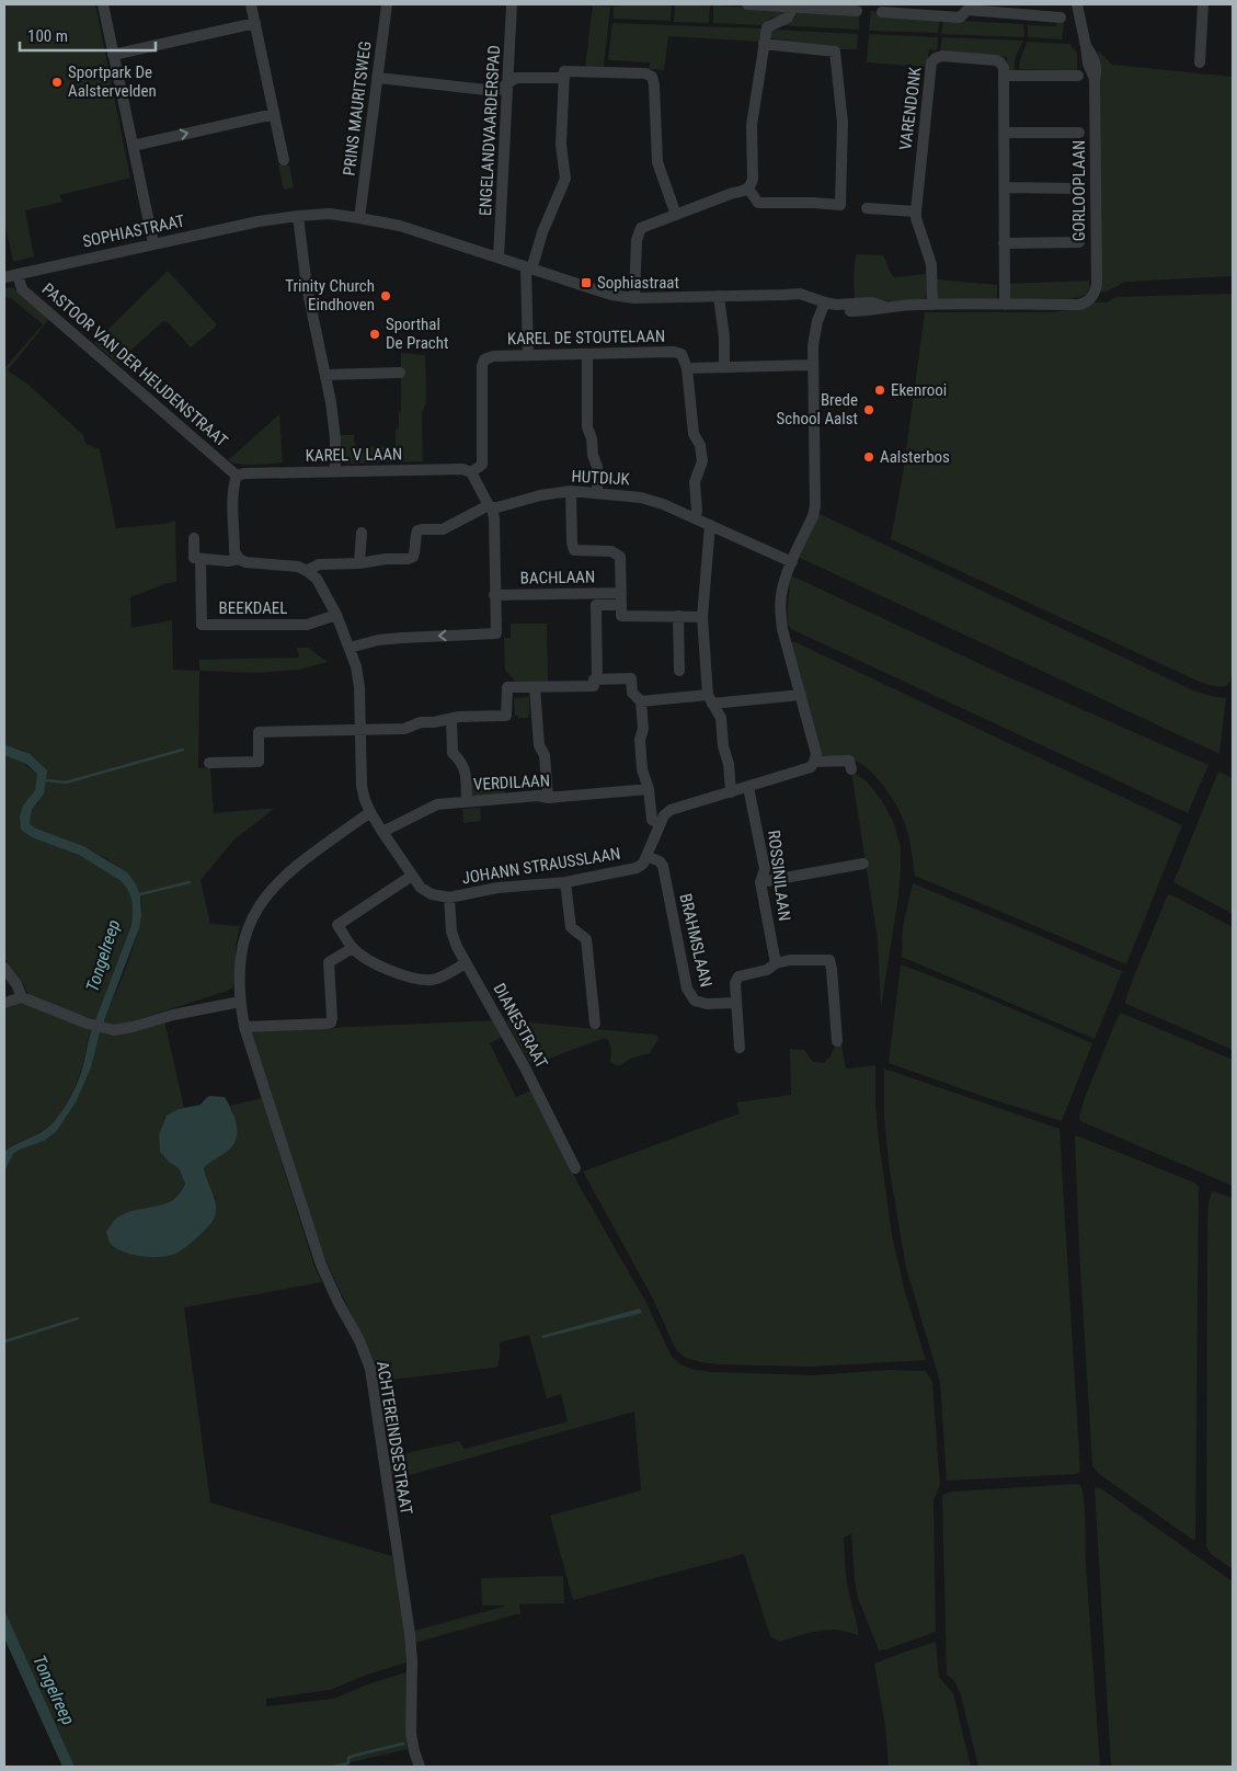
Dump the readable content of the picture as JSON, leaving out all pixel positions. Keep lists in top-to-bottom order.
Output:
{
  "streets": {
    "street": [
      "PRINS MAURITSWEG",
      "VARENDONK",
      "ENGELANDVAARDERSPAD",
      "GORLOOPLAAN",
      "SOPHIASTRAAT",
      "KAREL DE STOUTELAAN",
      "PASTOOR VAN DER HEIJDENSTRAAT",
      "KAREL V LAAN",
      "HUTDIJK",
      "BACHLAAN",
      "BEEKDAEL",
      "VERDILAAN",
      "JOHANN STRAUSSLAAN",
      "ROSSINILAAN",
      "BRAHMSLAAN",
      "DIANESTRAAT",
      "ACHTEREINDSESTRAAT"
    ]
  },
  "crossings": [
    ["PRINS MAURITSWEG", "SOPHIASTRAAT"],
    ["VARENDONK", "SOPHIASTRAAT"],
    ["ENGELANDVAARDERSPAD", "SOPHIASTRAAT"],
    ["GORLOOPLAAN", "SOPHIASTRAAT"],
    ["SOPHIASTRAAT", "PASTOOR VAN DER HEIJDENSTRAAT"],
    ["KAREL DE STOUTELAAN", "KAREL V LAAN"],
    ["PASTOOR VAN DER HEIJDENSTRAAT", "KAREL V LAAN"],
    ["HUTDIJK", "JOHANN STRAUSSLAAN"],
    ["BEEKDAEL", "JOHANN STRAUSSLAAN"],
    ["VERDILAAN", "JOHANN STRAUSSLAAN"],
    ["JOHANN STRAUSSLAAN", "BRAHMSLAAN"],
    ["JOHANN STRAUSSLAAN", "DIANESTRAAT"],
    ["JOHANN STRAUSSLAAN", "ACHTEREINDSESTRAAT"],
    ["ROSSINILAAN", "BRAHMSLAAN"]
  ],
  "water": ["Tongelreep"],
  "places": {
    "other": [
      "Sportpark De Aalstervelden",
      "Trinity Church Eindhoven",
      "Sporthal De Pracht",
      "Ekenrooi",
      "Brede School Aalst",
      "Aalsterbos"
    ],
    "transit": ["Sophiastraat"]
  },
  "scale_bar": "100 m"
}
